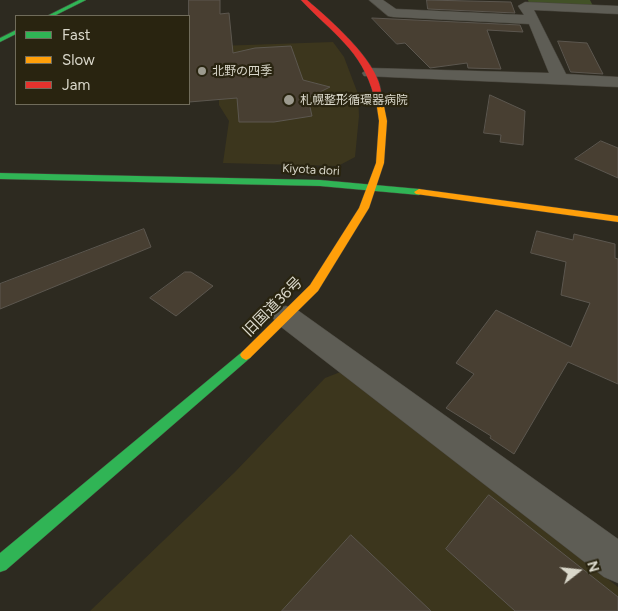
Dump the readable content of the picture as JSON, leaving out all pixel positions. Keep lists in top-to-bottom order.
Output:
{
  "streets": {
    "main road": ["Kiyota dori", "旧国道36号"]
  },
  "crossings": [
    ["Kiyota dori", "旧国道36号"]
  ],
  "places": ["北野の四季", "札幌整形循環器病院"],
  "legend": ["Fast", "Slow", "Jam"],
  "north": "right"
}
